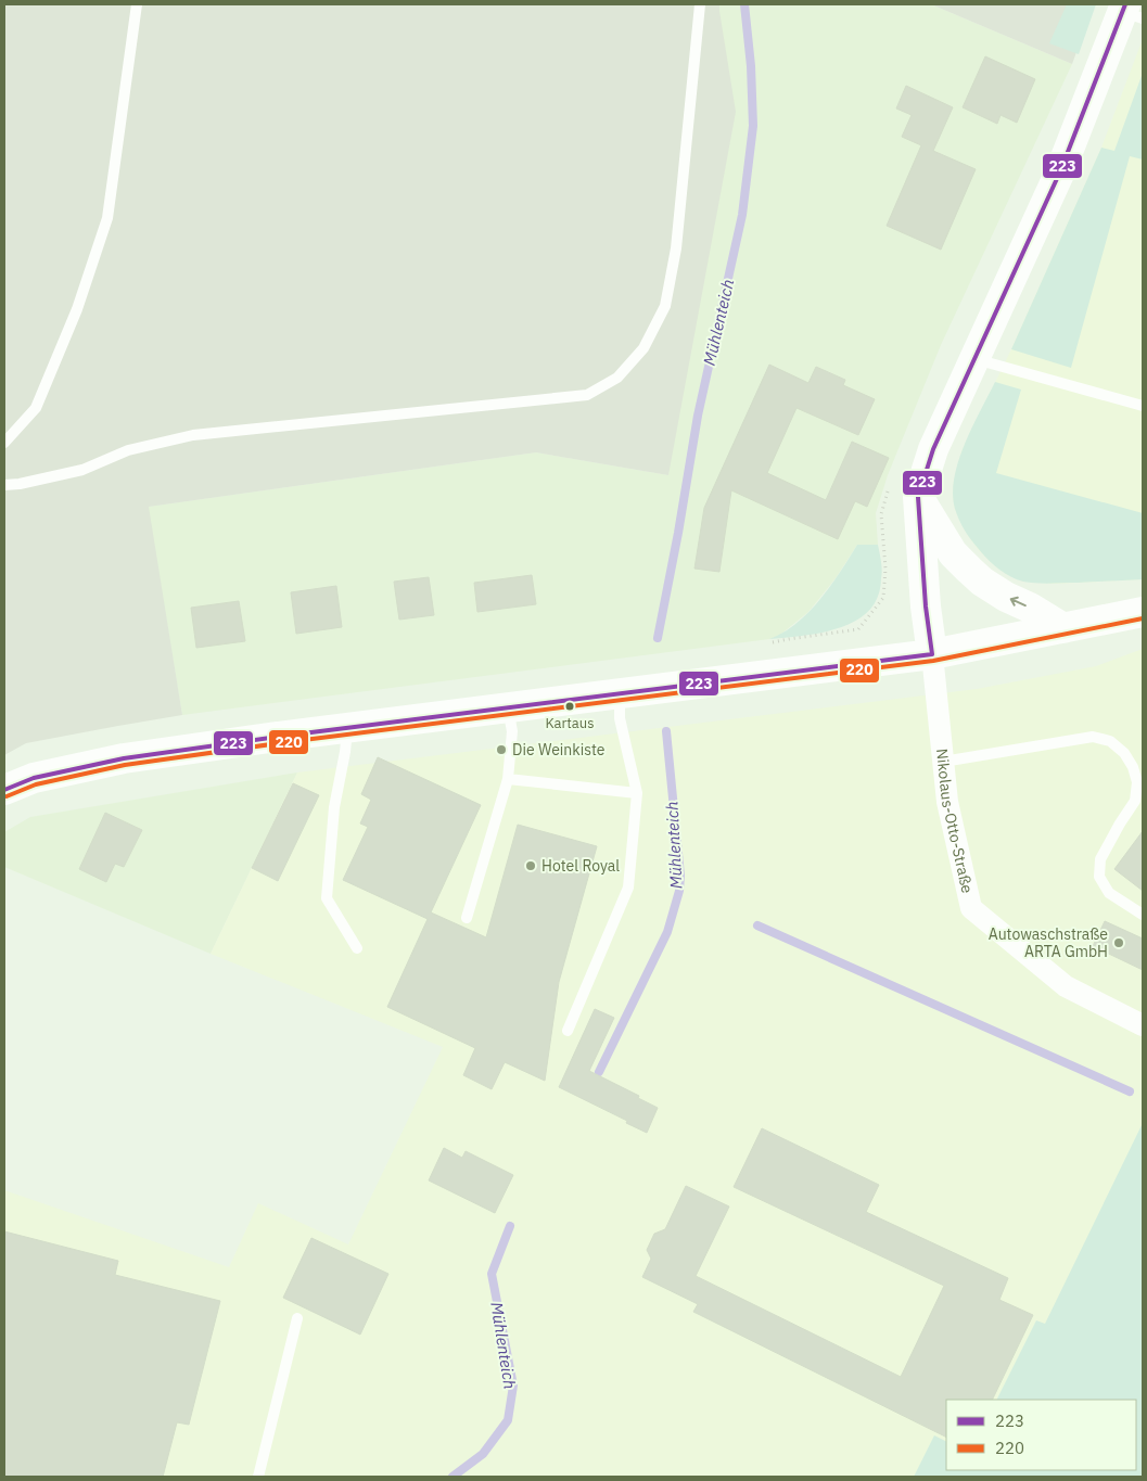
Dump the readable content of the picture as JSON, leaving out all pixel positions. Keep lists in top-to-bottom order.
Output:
{
  "streets": {
    "street": ["Nikolaus-Otto-Straße"]
  },
  "water": ["Mühlenteich"],
  "places": [
    "Kartaus",
    "Die Weinkiste",
    "Hotel Royal",
    "Autowaschstraße ARTA GmbH"
  ],
  "lines": ["transit line 223", "transit line 220"],
  "legend": ["223", "220"]
}
